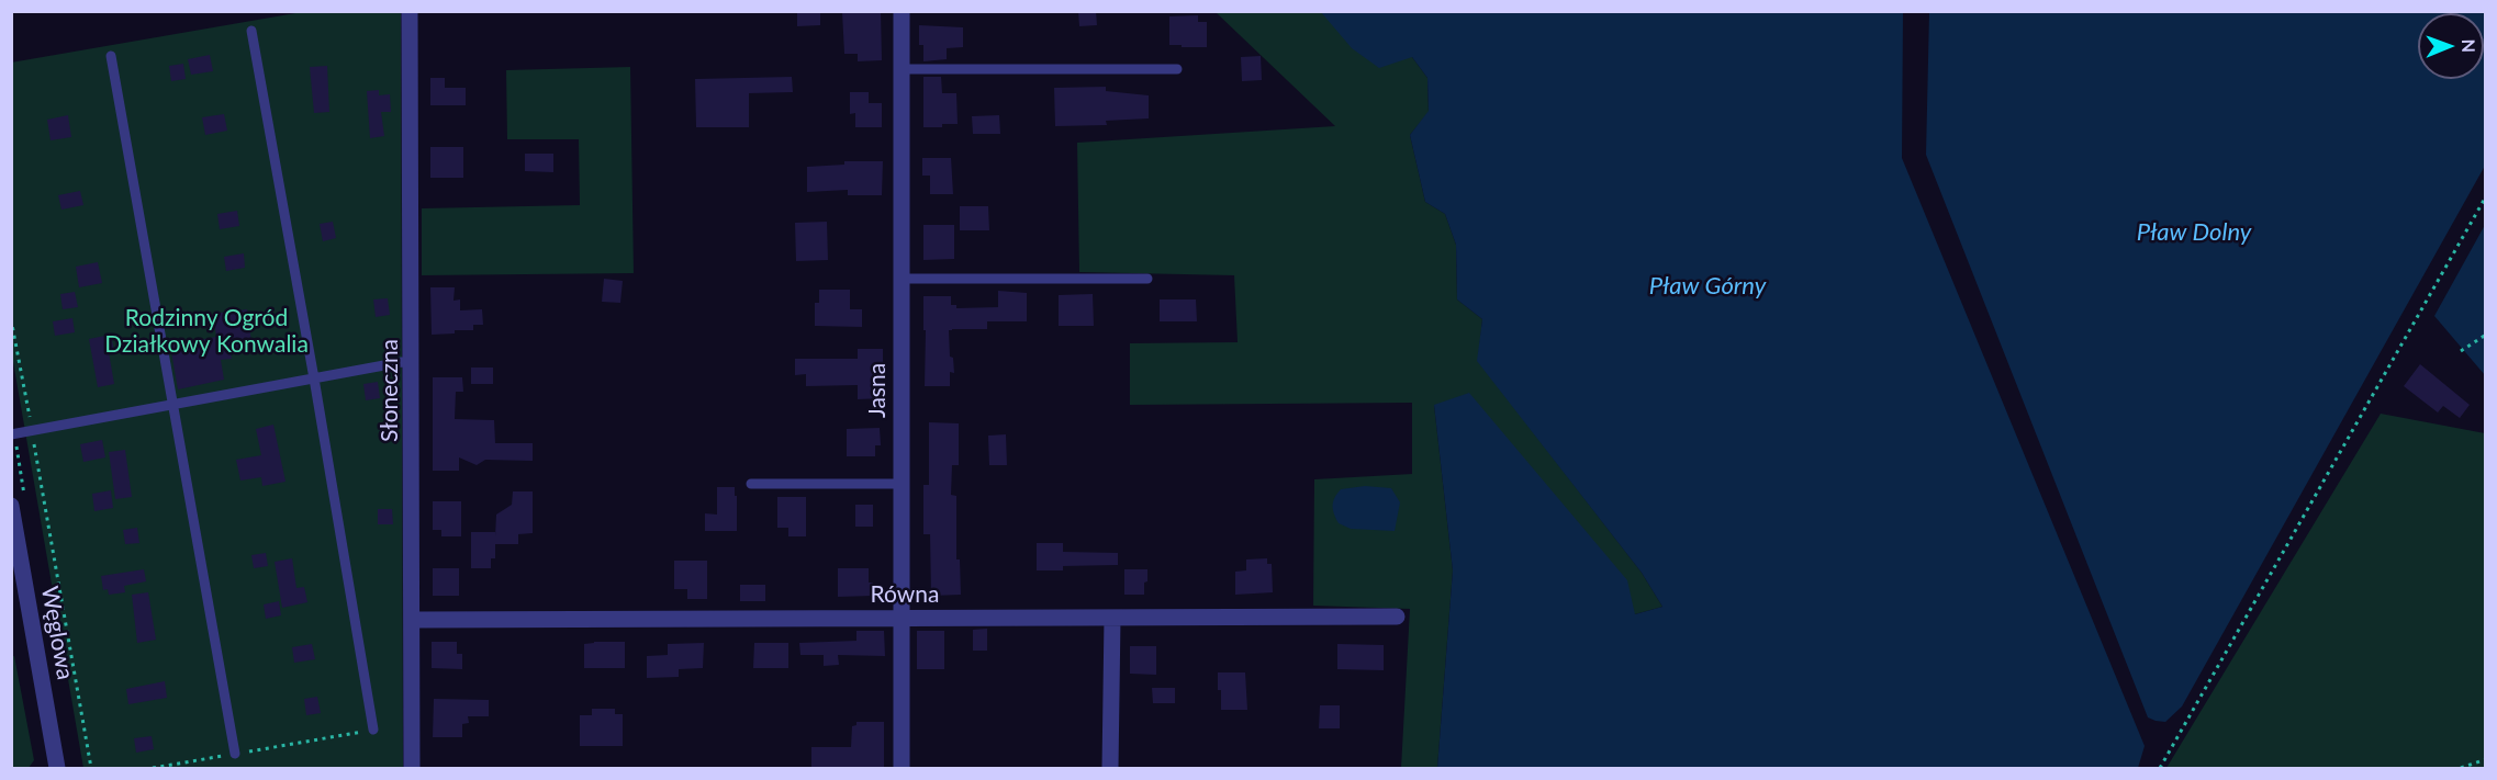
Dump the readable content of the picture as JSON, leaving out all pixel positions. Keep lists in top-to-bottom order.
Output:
{
  "streets": {
    "street": [
      "Słoneczna",
      "Jasna",
      "Równa",
      "Węglowa"
    ]
  },
  "crossings": [
    ["Słoneczna", "Równa"],
    ["Jasna", "Równa"]
  ],
  "water": ["Pław Dolny", "Pław Górny"],
  "parks": ["Rodzinny Ogród Działkowy Konwalia"],
  "north": "right"
}
